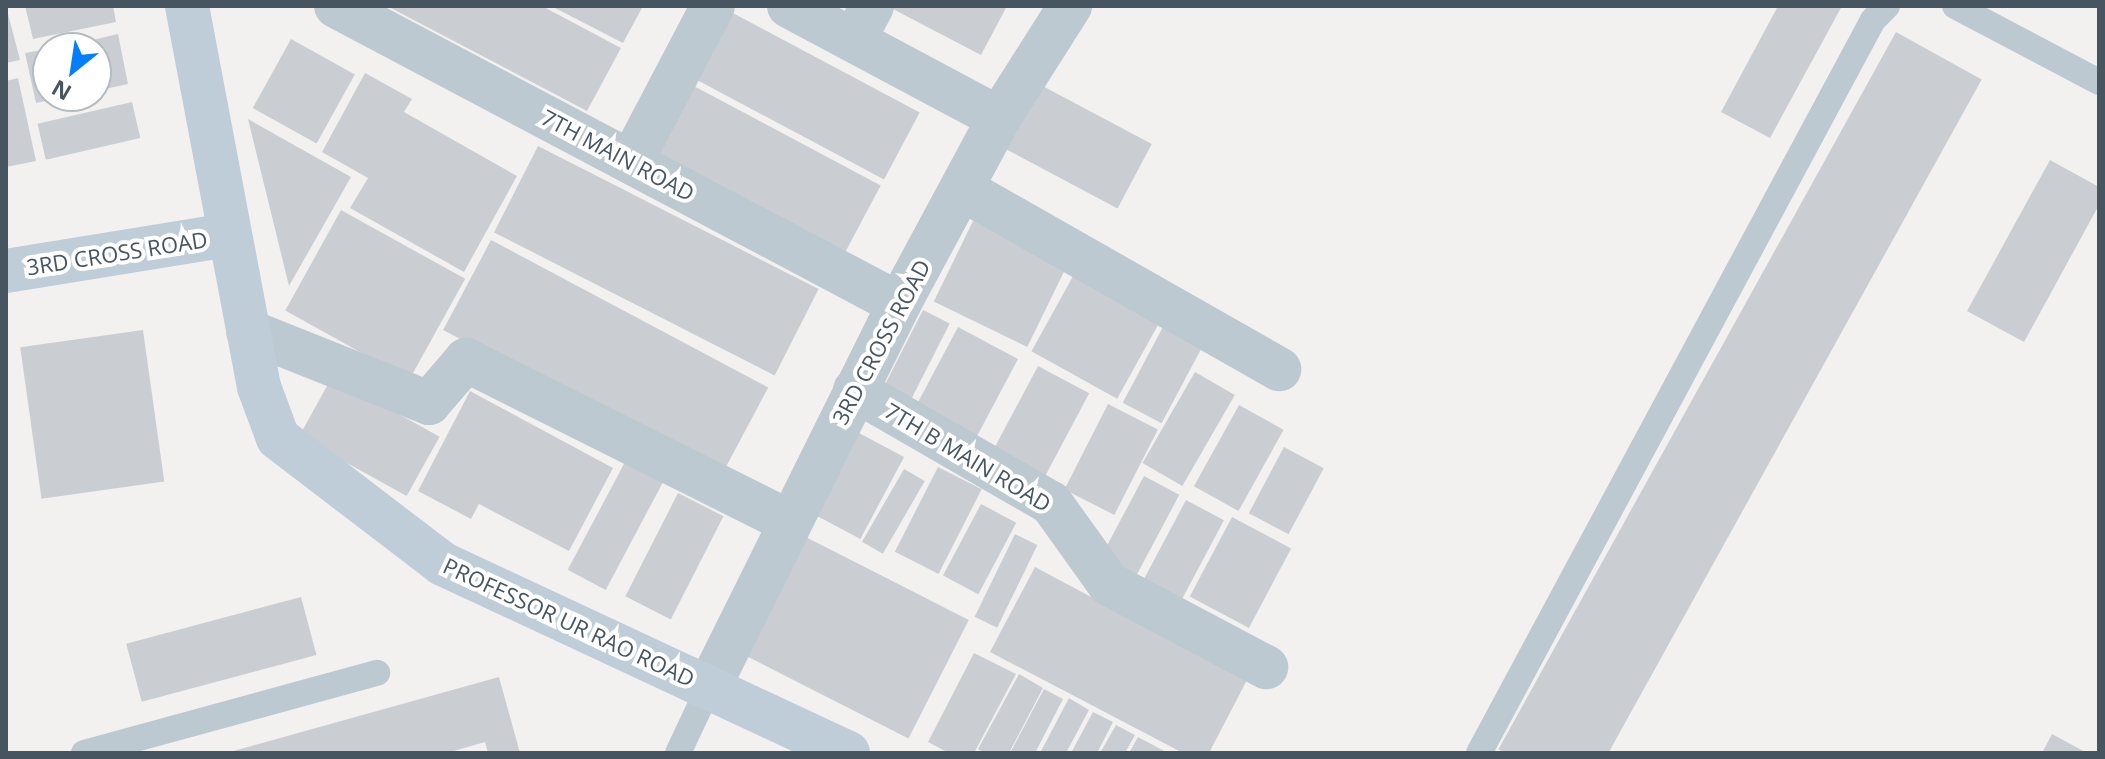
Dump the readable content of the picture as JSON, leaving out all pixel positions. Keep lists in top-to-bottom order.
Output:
{
  "streets": {
    "street": [
      "7TH MAIN ROAD",
      "3RD CROSS ROAD",
      "7TH B MAIN ROAD",
      "PROFESSOR UR RAO ROAD"
    ]
  },
  "crossings": [
    ["7TH MAIN ROAD", "3RD CROSS ROAD"],
    ["3RD CROSS ROAD", "7TH B MAIN ROAD"],
    ["3RD CROSS ROAD", "PROFESSOR UR RAO ROAD"]
  ],
  "north": "bottom left"
}
